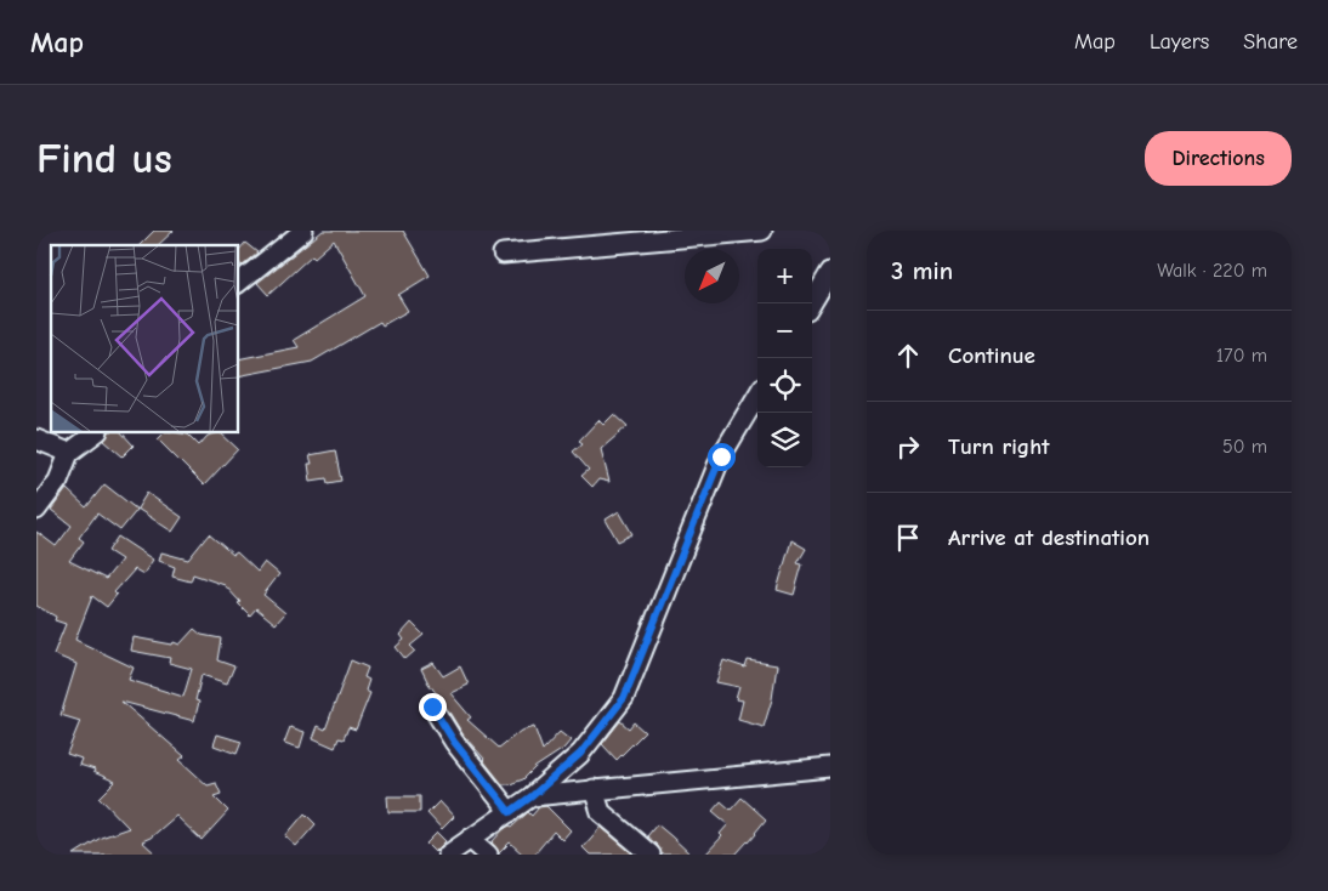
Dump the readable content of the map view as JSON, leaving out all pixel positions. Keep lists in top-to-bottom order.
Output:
{
  "north": "bottom left",
  "page": {
    "header": "Map",
    "nav": ["Map", "Layers", "Share"],
    "buttons": "Directions",
    "title": "Find us",
    "heading": ["3 min", "Walk · 220 m"],
    "map_buttons": ["+", "−"],
    "list": [
      ["Continue", "170 m"],
      ["Turn right", "50 m"],
      "Arrive at destination"
    ]
  }
}
